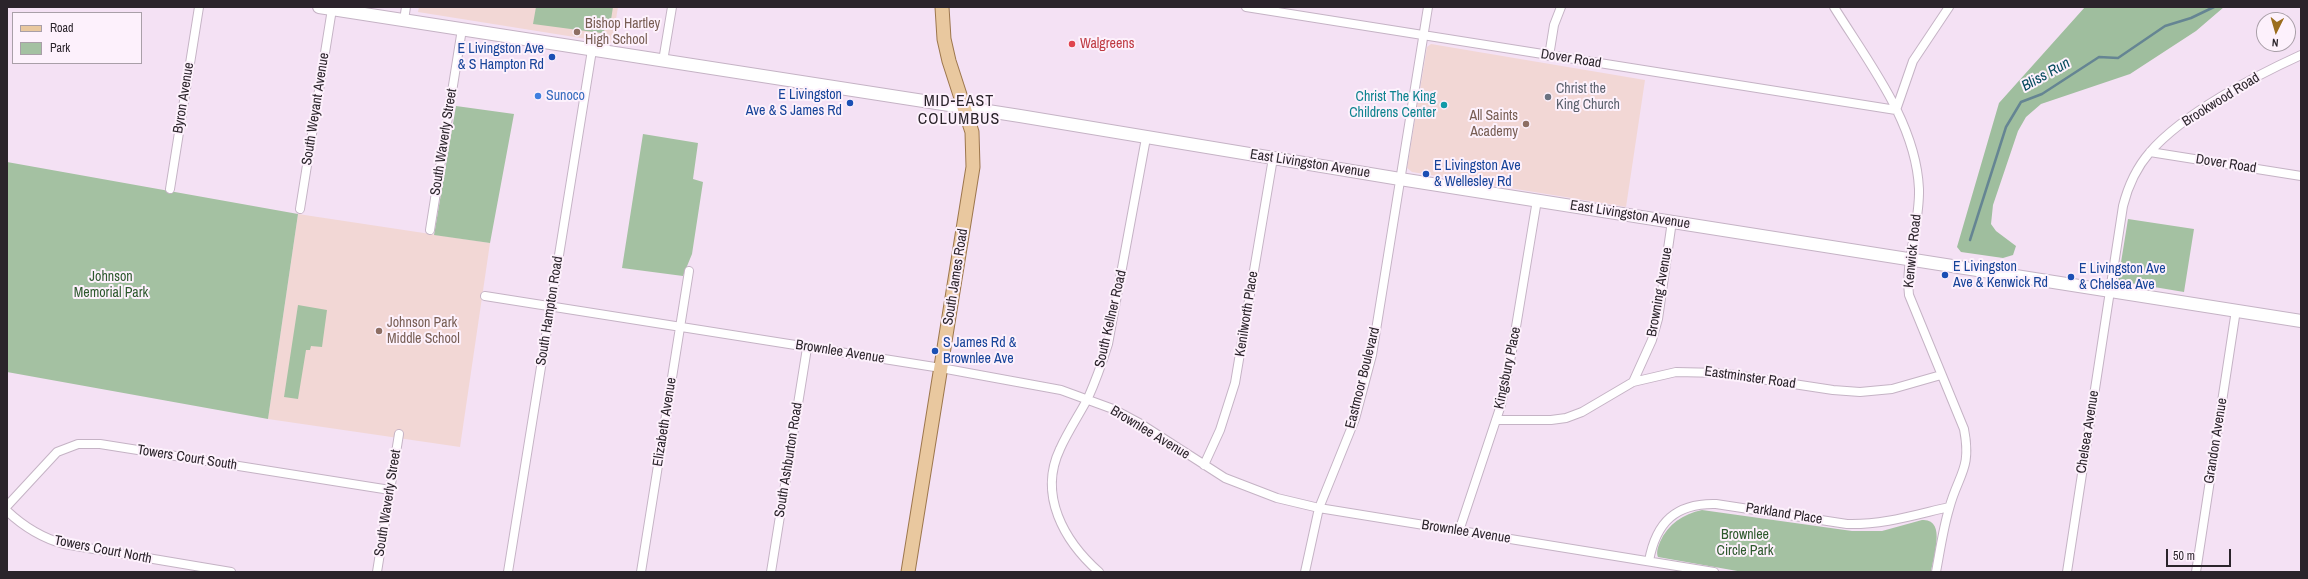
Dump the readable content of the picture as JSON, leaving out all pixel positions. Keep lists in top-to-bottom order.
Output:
{
  "streets": {
    "main road": ["East Livingston Avenue", "South James Road"],
    "street": [
      "Dover Road",
      "Byron Avenue",
      "Brookwood Road",
      "South Weyant Avenue",
      "South Waverly Street",
      "Kenwick Road",
      "Browning Avenue",
      "South Hampton Road",
      "Kenilworth Place",
      "South Kellner Road",
      "Brownlee Avenue",
      "Kingsbury Place",
      "Eastmoor Boulevard",
      "Eastminster Road",
      "Elizabeth Avenue",
      "Chelsea Avenue",
      "Grandon Avenue",
      "Towers Court South",
      "South Ashburton Road",
      "Parkland Place",
      "Towers Court North"
    ]
  },
  "crossings": [
    ["Dover Road", "Brookwood Road"],
    ["Dover Road", "Kenwick Road"],
    ["Dover Road", "Eastmoor Boulevard"],
    ["Brookwood Road", "East Livingston Avenue"],
    ["Brookwood Road", "Chelsea Avenue"],
    ["South Weyant Avenue", "East Livingston Avenue"],
    ["South Waverly Street", "East Livingston Avenue"],
    ["South Waverly Street", "Towers Court South"],
    ["East Livingston Avenue", "Kenwick Road"],
    ["East Livingston Avenue", "South James Road"],
    ["East Livingston Avenue", "Browning Avenue"],
    ["East Livingston Avenue", "South Hampton Road"],
    ["East Livingston Avenue", "Kenilworth Place"],
    ["East Livingston Avenue", "South Kellner Road"],
    ["East Livingston Avenue", "Kingsbury Place"],
    ["East Livingston Avenue", "Eastmoor Boulevard"],
    ["East Livingston Avenue", "Chelsea Avenue"],
    ["East Livingston Avenue", "Grandon Avenue"],
    ["Kenwick Road", "Eastminster Road"],
    ["Kenwick Road", "Parkland Place"],
    ["South James Road", "Brownlee Avenue"],
    ["Browning Avenue", "Eastminster Road"],
    ["South Hampton Road", "Brownlee Avenue"],
    ["Kenilworth Place", "Brownlee Avenue"],
    ["South Kellner Road", "Brownlee Avenue"],
    ["Brownlee Avenue", "Kingsbury Place"],
    ["Brownlee Avenue", "Eastmoor Boulevard"],
    ["Brownlee Avenue", "Elizabeth Avenue"],
    ["Brownlee Avenue", "South Ashburton Road"],
    ["Brownlee Avenue", "Parkland Place"],
    ["Kingsbury Place", "Eastminster Road"]
  ],
  "districts": ["MID-EAST COLUMBUS"],
  "water": ["Bliss Run"],
  "parks": ["Johnson Memorial Park", "Brownlee Circle Park"],
  "places": [
    "Bishop Hartley High School",
    "Walgreens",
    "E Livingston Ave & S Hampton Rd",
    "Sunoco",
    "Christ the King Church",
    "E Livingston Ave & S James Rd",
    "Christ The King Childrens Center",
    "All Saints Academy",
    "E Livingston Ave & Wellesley Rd",
    "E Livingston Ave & Kenwick Rd",
    "E Livingston Ave & Chelsea Ave",
    "Johnson Park Middle School",
    "S James Rd & Brownlee Ave"
  ],
  "legend": ["Road", "Park"],
  "scale_bar": "50 m",
  "north": "bottom"
}
